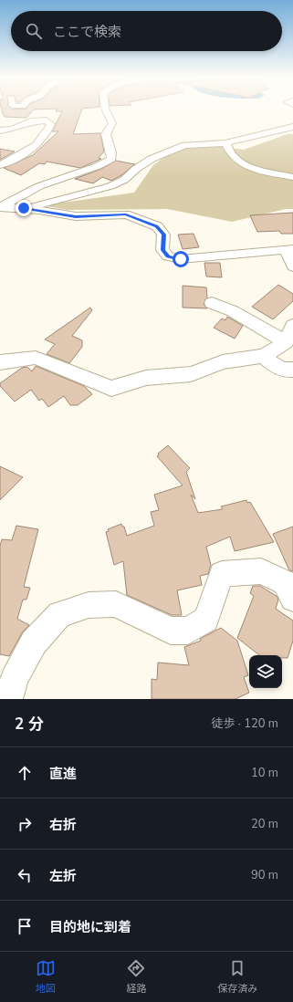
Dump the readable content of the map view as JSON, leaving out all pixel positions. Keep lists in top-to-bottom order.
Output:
{
  "page": {
    "search": "ここで検索",
    "heading": ["2 分", "徒歩 · 120 m"],
    "list": [
      ["直進", "10 m"],
      ["右折", "20 m"],
      ["左折", "90 m"],
      "目的地に到着"
    ],
    "nav": ["地図", "経路", "保存済み"]
  }
}
